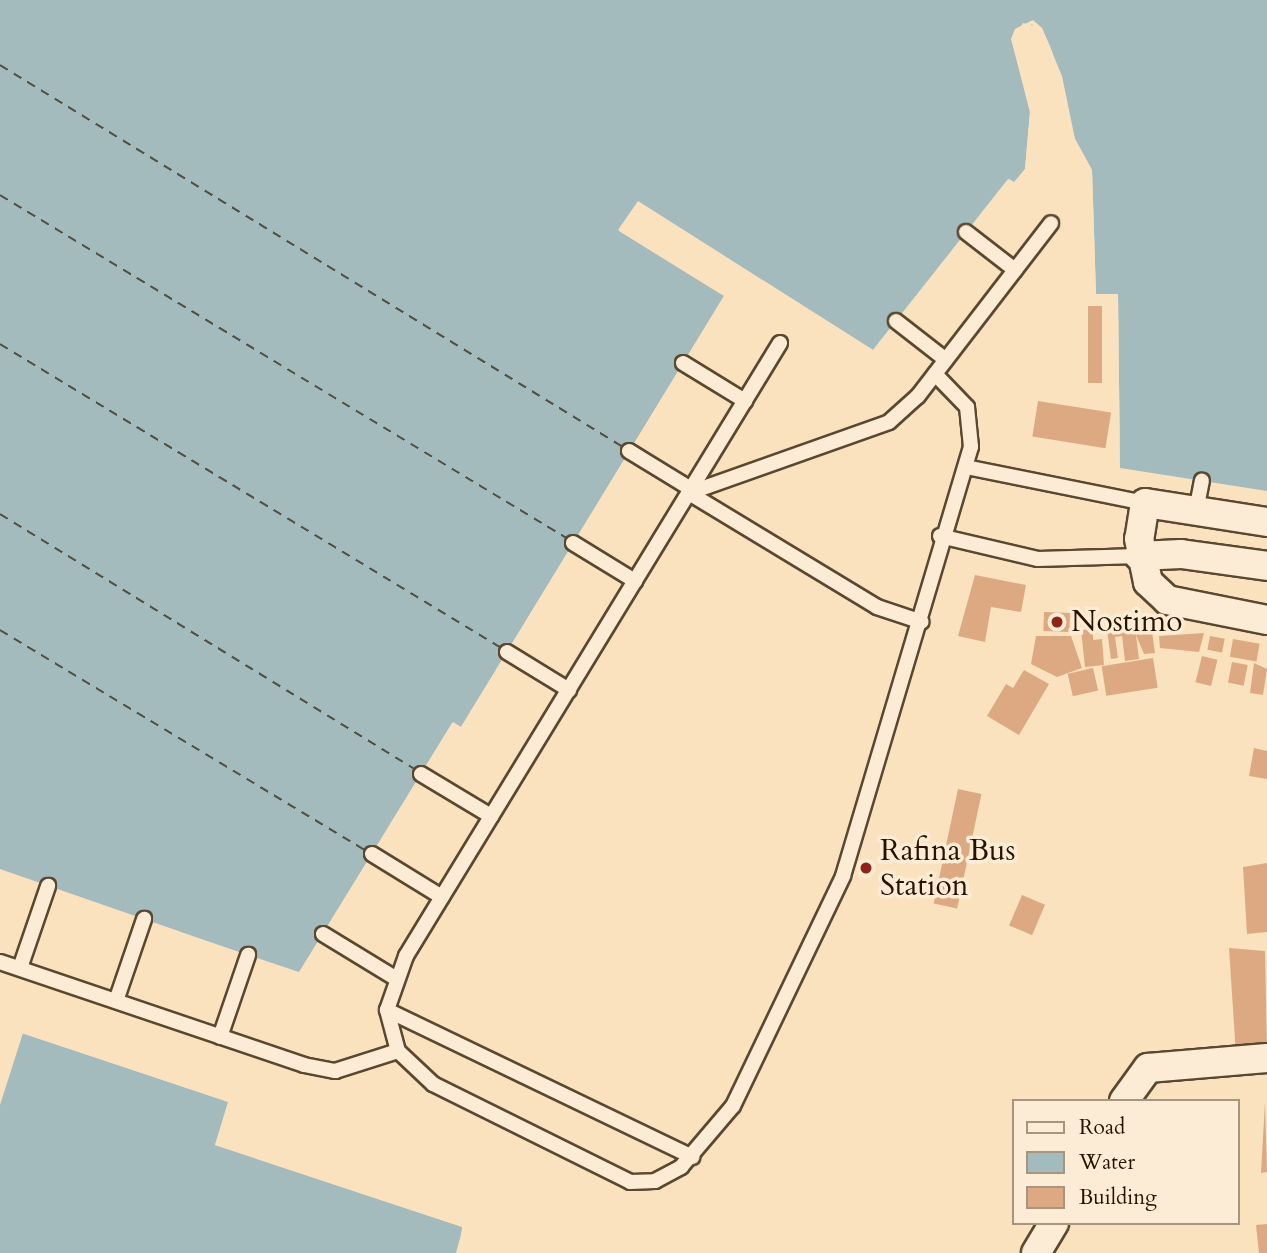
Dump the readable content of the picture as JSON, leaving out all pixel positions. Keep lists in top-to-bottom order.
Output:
{
  "places": ["Nostimo", "Rafina Bus Station"],
  "legend": ["Road", "Water", "Building"]
}
